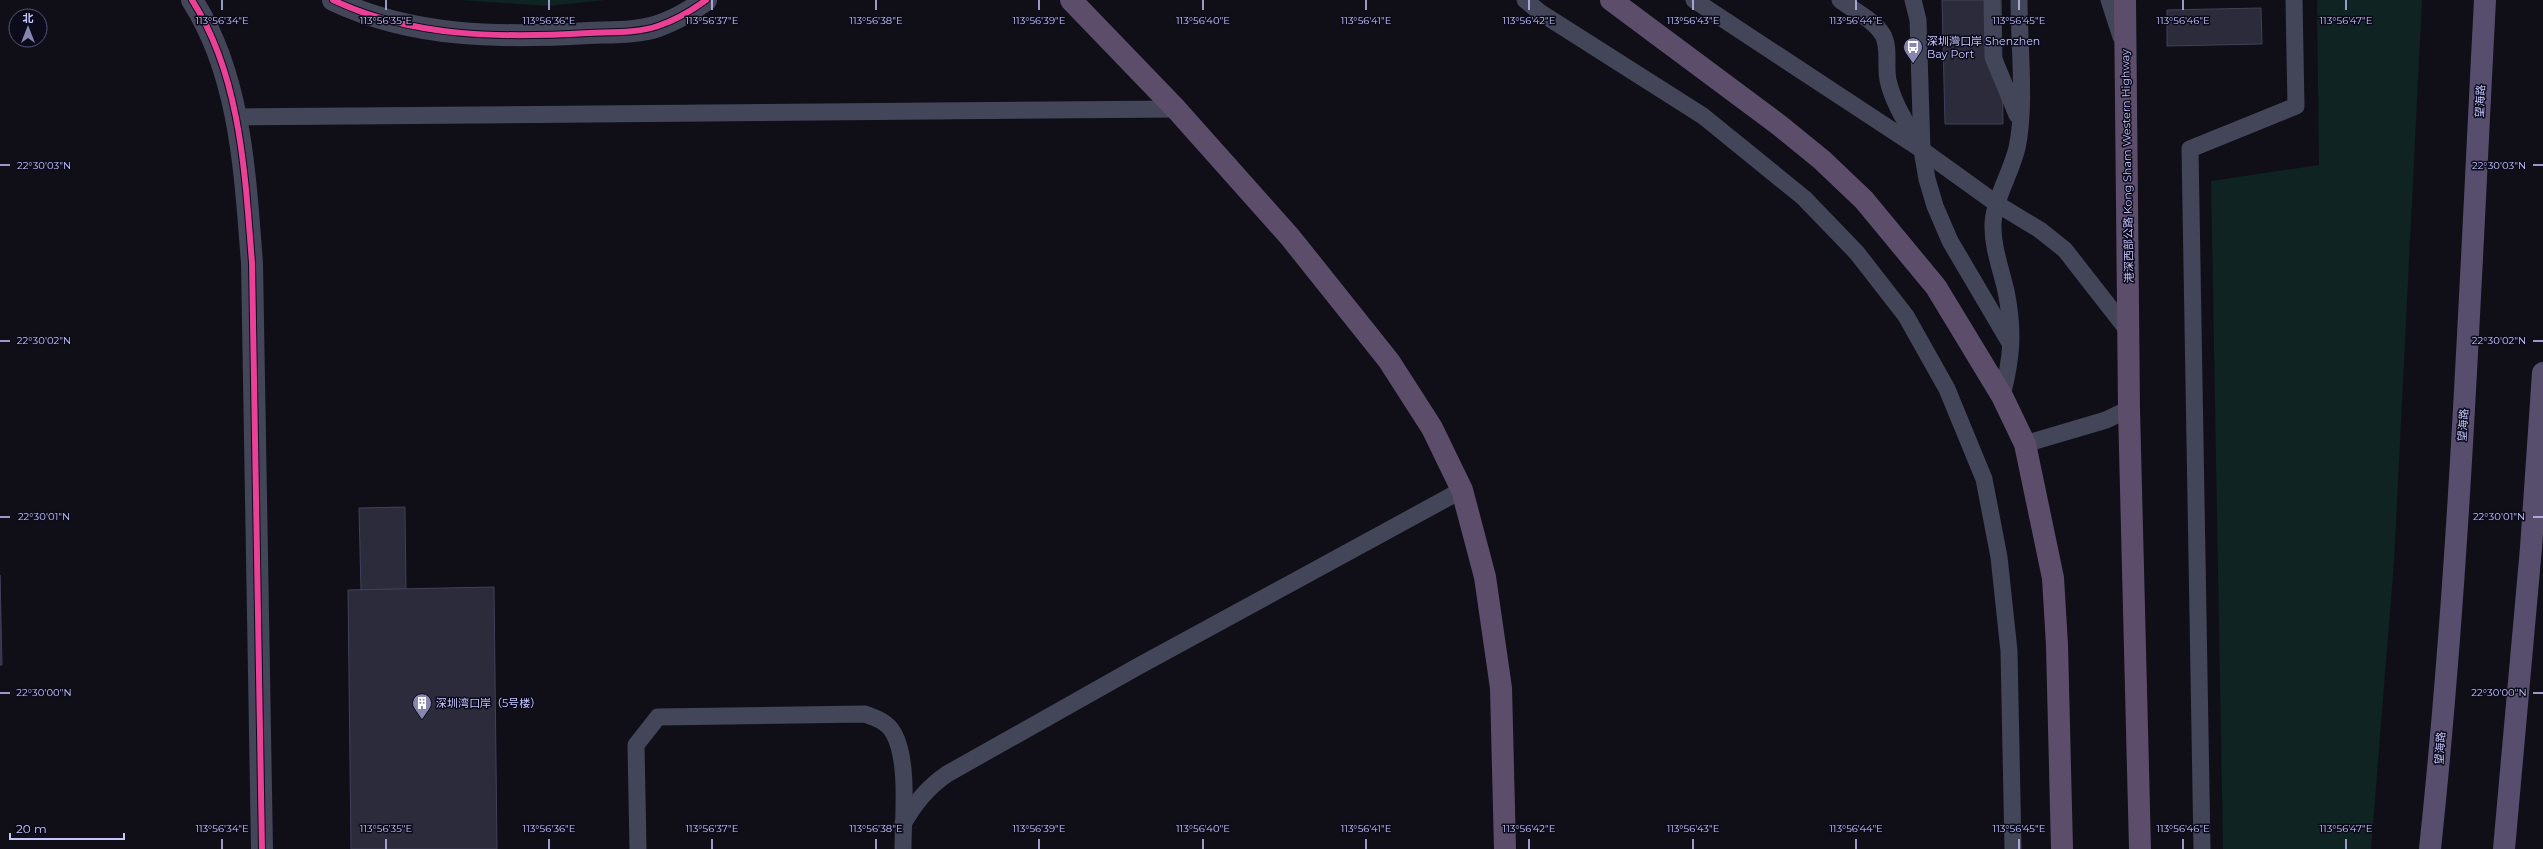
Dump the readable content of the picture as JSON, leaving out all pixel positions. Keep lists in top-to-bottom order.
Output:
{
  "streets": {
    "highway": ["港深西部公路 Kong Sham Western Highway"],
    "main road": ["望海路"]
  },
  "places": {
    "bus stop": ["深圳灣口岸 Shenzhen Bay Port"],
    "building": ["深圳湾口岸（5号楼）"]
  },
  "scale_bar": "20 m",
  "north": "top",
  "coordinates": [
    "113°56'34\"E",
    "113°56'35\"E",
    "113°56'36\"E",
    "113°56'37\"E",
    "113°56'38\"E",
    "113°56'39\"E",
    "113°56'40\"E",
    "113°56'41\"E",
    "113°56'42\"E",
    "113°56'43\"E",
    "113°56'44\"E",
    "113°56'45\"E",
    "113°56'46\"E",
    "113°56'47\"E",
    "22°30'03\"N",
    "22°30'02\"N",
    "22°30'01\"N",
    "22°30'00\"N"
  ]
}
